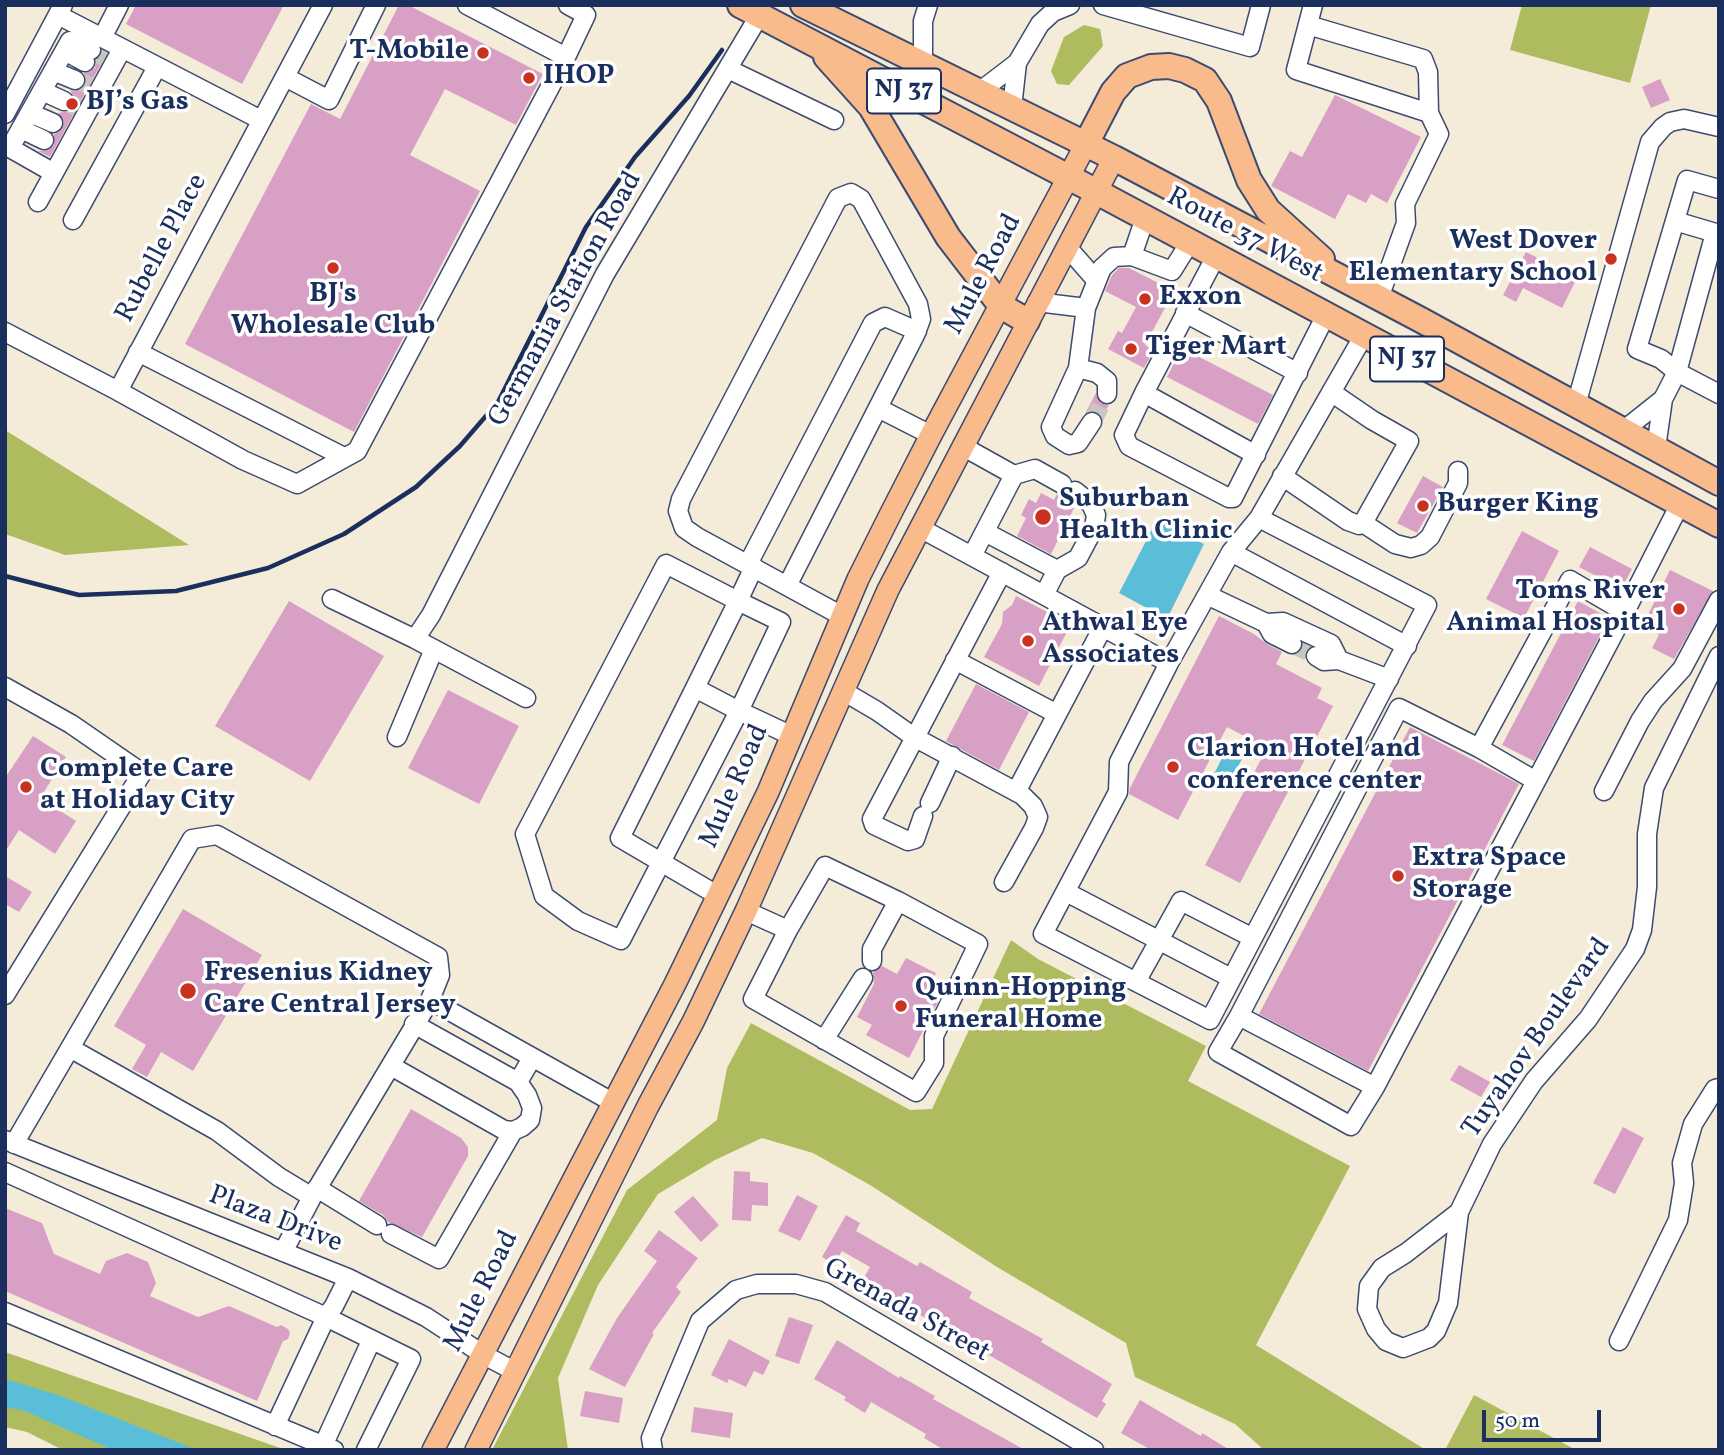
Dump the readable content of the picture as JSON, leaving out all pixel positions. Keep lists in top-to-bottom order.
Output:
{
  "streets": {
    "highway": ["NJ 37", "Route 37 West"],
    "main road": ["Mule Road"],
    "street": [
      "Rubelle Place",
      "Germania Station Road",
      "Tuyahov Boulevard",
      "Plaza Drive",
      "Grenada Street"
    ]
  },
  "crossings": [
    ["Route 37 West", "Mule Road"],
    ["Route 37 West", "Germania Station Road"],
    ["Mule Road", "Plaza Drive"]
  ],
  "places": [
    "T-Mobile",
    "IHOP",
    "BJ’s Gas",
    "West Dover Elementary School",
    "BJ's Wholesale Club",
    "Exxon",
    "Tiger Mart",
    "Burger King",
    "Suburban Health Clinic",
    "Toms River Animal Hospital",
    "Athwal Eye Associates",
    "Clarion Hotel and conference center",
    "Complete Care at Holiday City",
    "Extra Space Storage",
    "Fresenius Kidney Care Central Jersey",
    "Quinn-Hopping Funeral Home"
  ],
  "scale_bar": "50 m"
}
